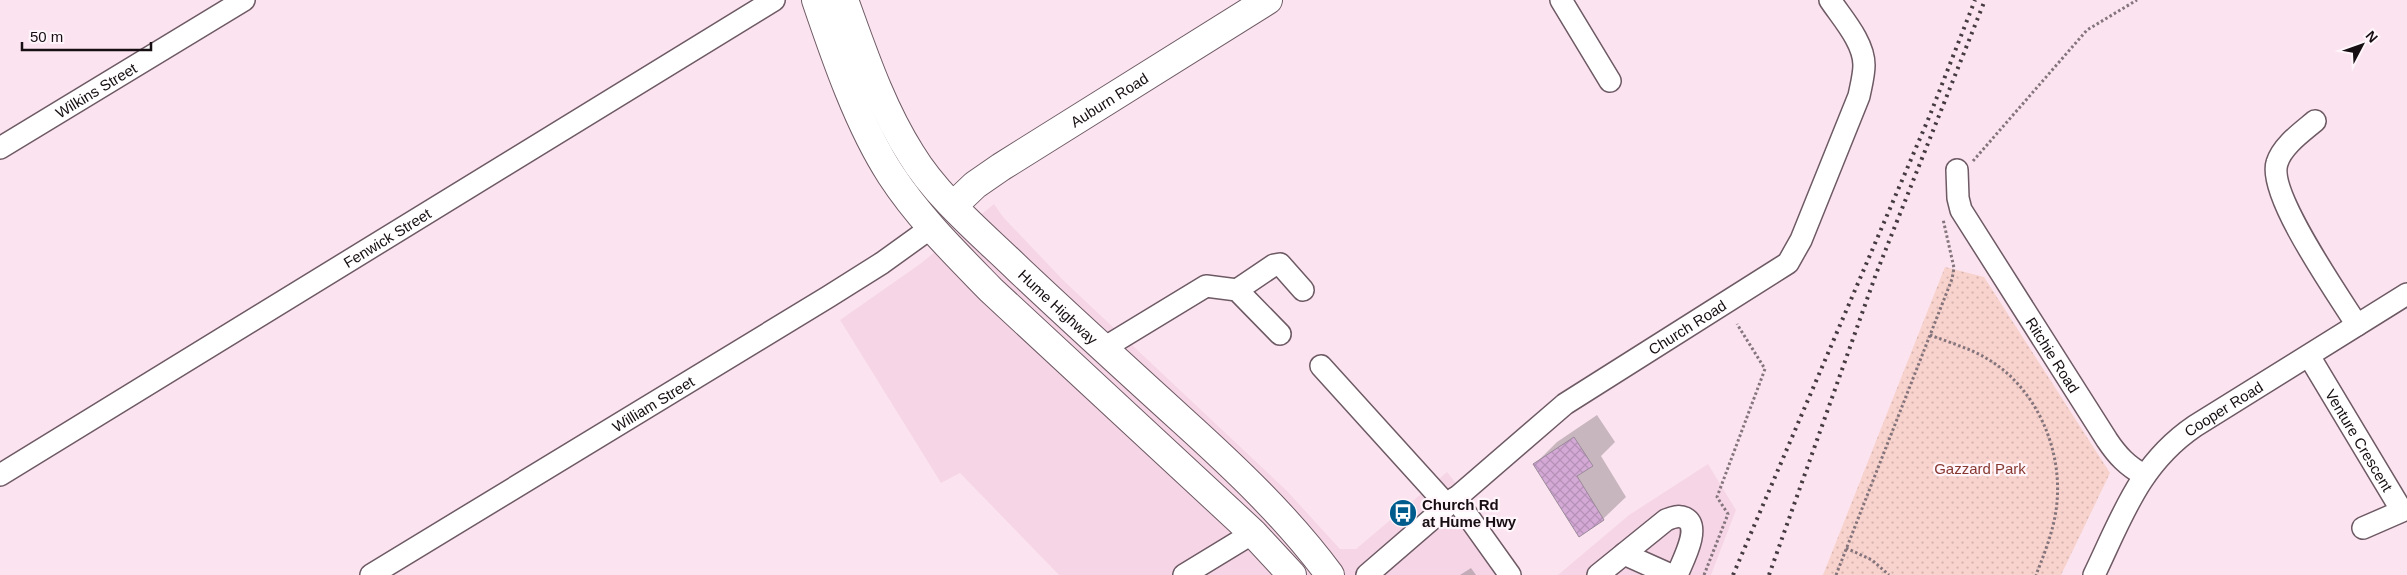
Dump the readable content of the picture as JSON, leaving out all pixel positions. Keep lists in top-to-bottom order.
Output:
{
  "streets": {
    "main road": ["Auburn Road", "Hume Highway"],
    "street": [
      "Wilkins Street",
      "Fenwick Street",
      "Church Road",
      "Ritchie Road",
      "William Street",
      "Cooper Road",
      "Venture Crescent"
    ]
  },
  "crossings": [
    ["Auburn Road", "Hume Highway"],
    ["Auburn Road", "William Street"],
    ["Ritchie Road", "Cooper Road"],
    ["Cooper Road", "Venture Crescent"]
  ],
  "parks": ["Gazzard Park"],
  "places": {
    "bus stop": ["Church Rd at Hume Hwy"]
  },
  "scale_bar": "50 m",
  "north": "top right"
}
